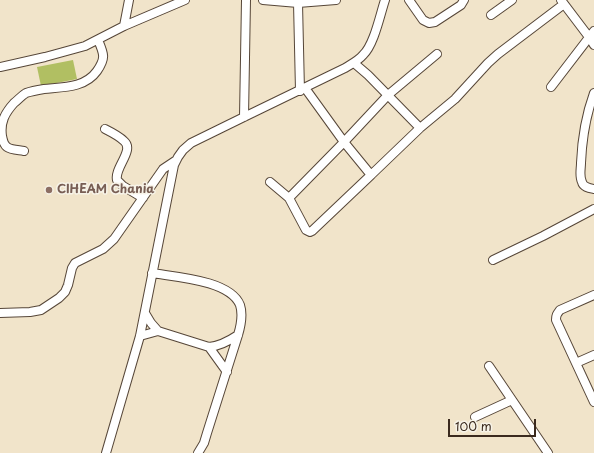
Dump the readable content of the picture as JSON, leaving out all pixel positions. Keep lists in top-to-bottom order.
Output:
{
  "places": ["CIHEAM Chania"],
  "scale_bar": "100 m"
}
